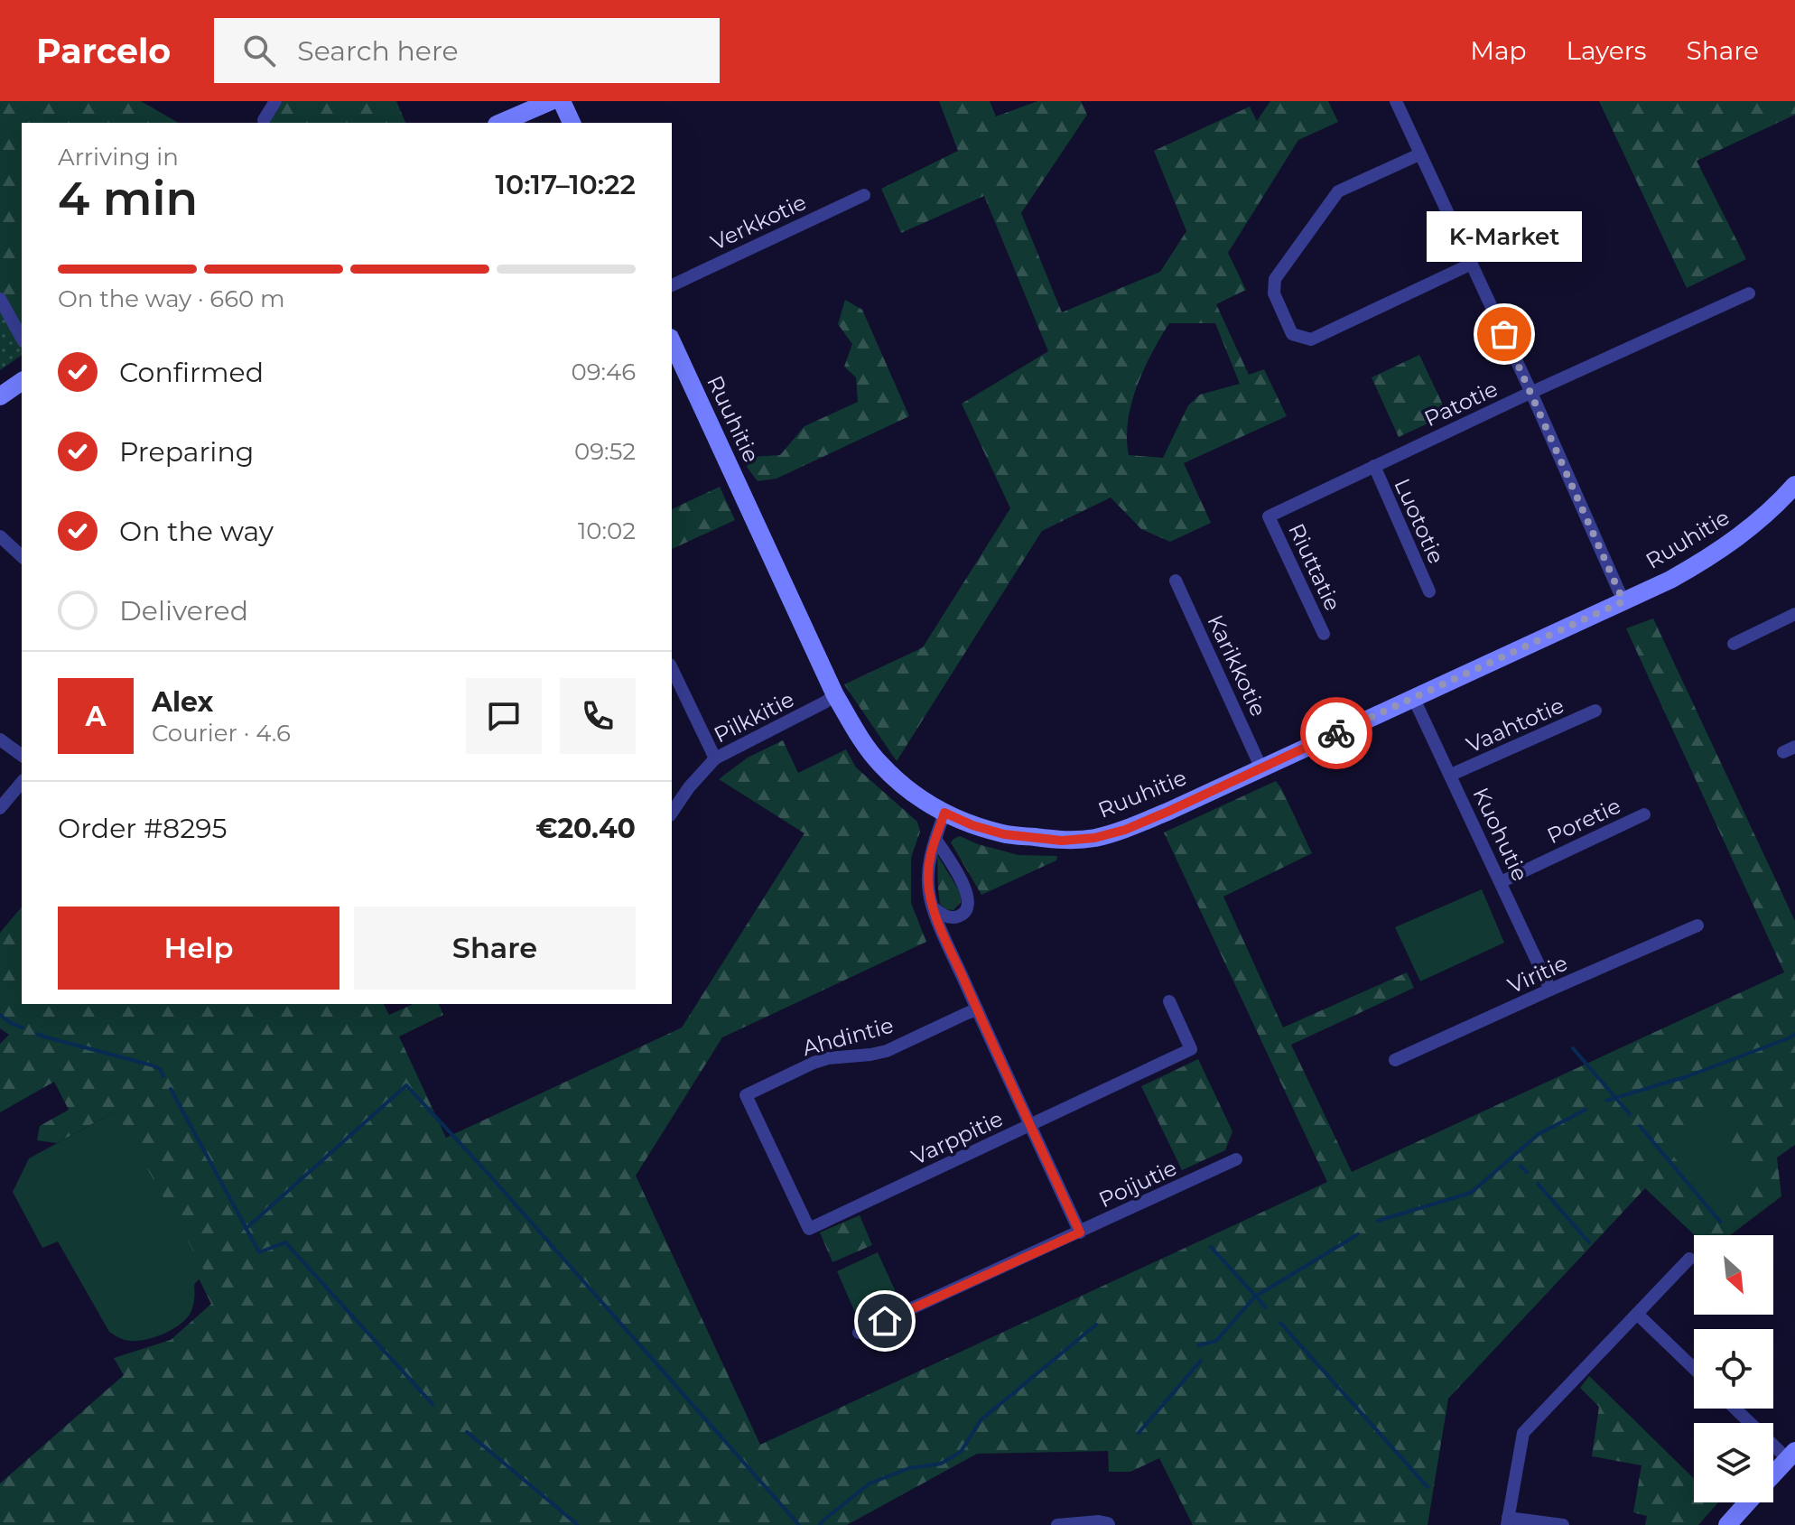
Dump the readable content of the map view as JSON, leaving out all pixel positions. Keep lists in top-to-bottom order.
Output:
{
  "streets": {
    "street": [
      "Verkkotie",
      "Patotie",
      "Ruuhitie",
      "Luototie",
      "Riuttatie",
      "Karikkotie",
      "Pilkkitie",
      "Vaahtotie",
      "Poretie",
      "Kuohutie",
      "Viritie",
      "Ahdintie",
      "Varppitie",
      "Poijutie"
    ]
  },
  "crossings": [
    ["Patotie", "Luototie"],
    ["Patotie", "Riuttatie"],
    ["Ruuhitie", "Karikkotie"],
    ["Ruuhitie", "Pilkkitie"],
    ["Ruuhitie", "Kuohutie"],
    ["Vaahtotie", "Kuohutie"],
    ["Poretie", "Kuohutie"],
    ["Kuohutie", "Viritie"],
    ["Ahdintie", "Varppitie"]
  ],
  "places": ["K-Market"],
  "north": "bottom right",
  "page": {
    "header": "Parcelo",
    "search": "Search here",
    "nav": ["Map", "Layers", "Share"],
    "heading": ["4 min", "Arriving in", "10:17–10:22"],
    "panel": [
      "Alex",
      "Courier · 4.6",
      "Order #8295",
      "€20.40"
    ],
    "bubble": "K-Market",
    "bar": "On the way · 660 m",
    "list": [
      ["Confirmed", "09:46"],
      ["Preparing", "09:52"],
      ["On the way", "10:02"],
      "Delivered"
    ],
    "round": "A",
    "buttons": ["Help", "Share"]
  }
}
